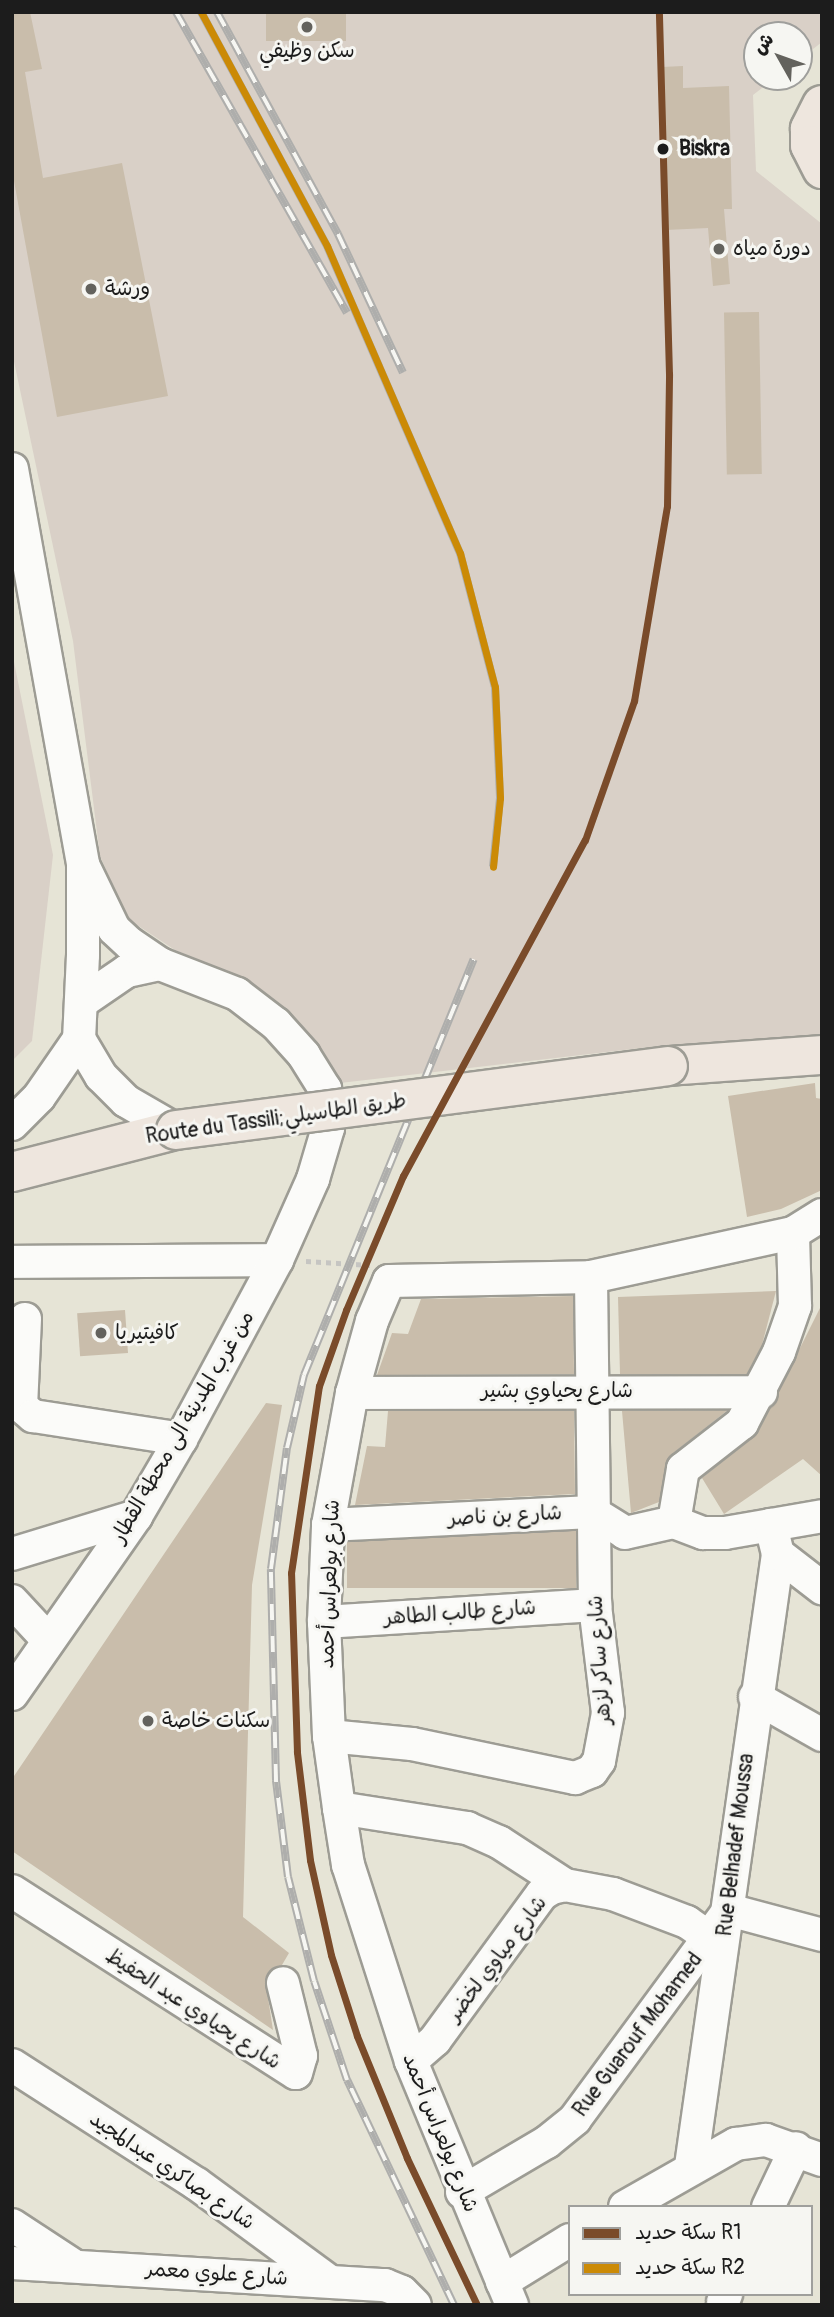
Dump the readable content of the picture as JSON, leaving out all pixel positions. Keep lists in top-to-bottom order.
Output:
{
  "streets": {
    "main road": ["Route du Tassili;طريق الطاسيلي"],
    "street": [
      "شارع يحياوي بشير",
      "من غرب المدينة الى محطة القطار",
      "شارع بن ناصر",
      "شارع بولعراس أحمد",
      "شارع طالب الطاهر",
      "شارع ساكر لزهر",
      "Rue Belhadef Moussa",
      "شارع مياوي لخضر",
      "شارع يحياوي عبد الحفيظ",
      "Rue Guarouf Mohamed",
      "شارع بصاكري عبدالمجيد",
      "شارع علوي معمر"
    ]
  },
  "crossings": [
    ["شارع يحياوي بشير", "شارع بولعراس أحمد"],
    ["شارع يحياوي بشير", "شارع ساكر لزهر"],
    ["شارع بن ناصر", "شارع بولعراس أحمد"],
    ["شارع بن ناصر", "شارع ساكر لزهر"],
    ["شارع بولعراس أحمد", "شارع طالب الطاهر"],
    ["شارع بولعراس أحمد", "شارع ساكر لزهر"],
    ["شارع بولعراس أحمد", "شارع مياوي لخضر"],
    ["شارع بولعراس أحمد", "Rue Guarouf Mohamed"],
    ["شارع طالب الطاهر", "شارع ساكر لزهر"],
    ["Rue Belhadef Moussa", "Rue Guarouf Mohamed"],
    ["شارع مياوي لخضر", "Rue Guarouf Mohamed"],
    ["شارع بصاكري عبدالمجيد", "شارع علوي معمر"]
  ],
  "places": [
    "سكن وظيفي",
    "Biskra",
    "دورة مياه",
    "ورشة",
    "كافيتيريا",
    "سكنات خاصة"
  ],
  "lines": ["rail line R1", "rail line R2"],
  "legend": ["سكة حديد R1", "سكة حديد R2"],
  "north": "top left"
}
